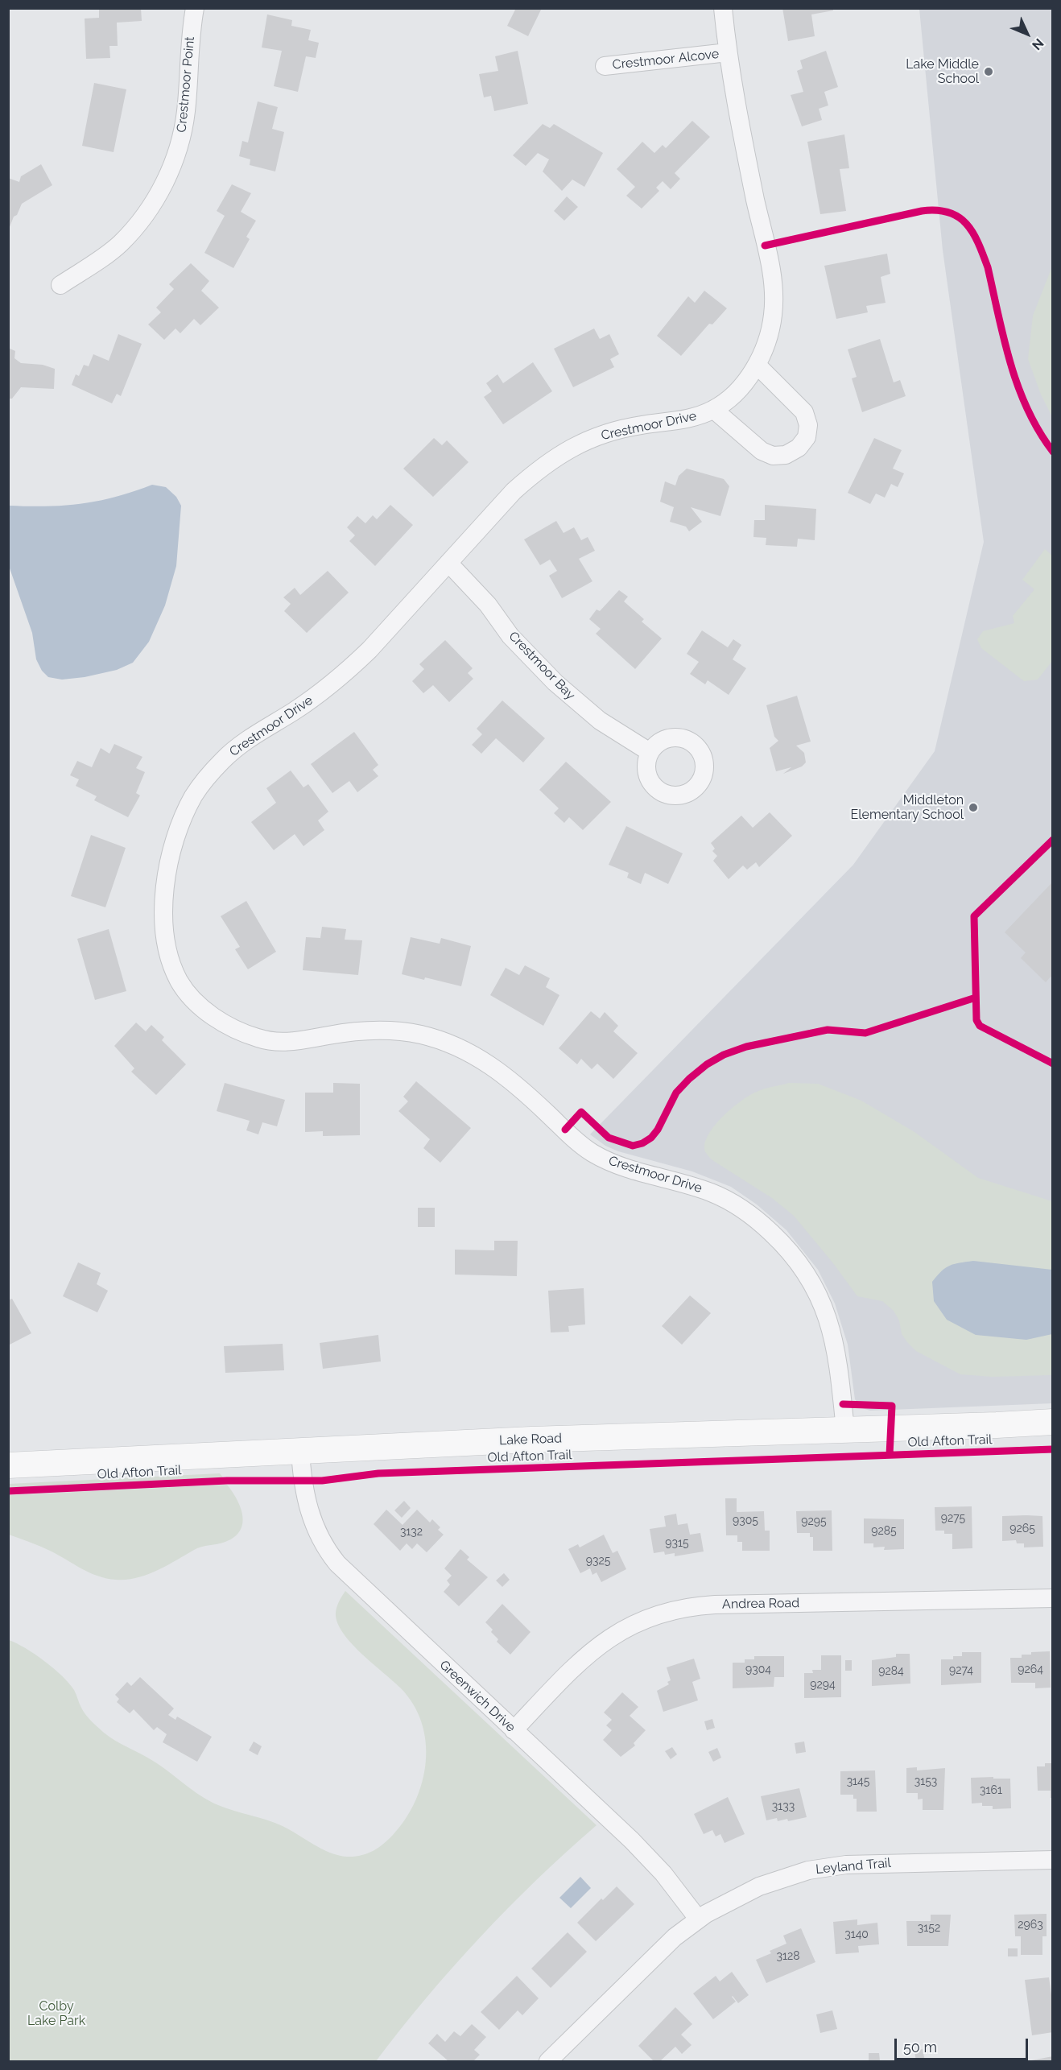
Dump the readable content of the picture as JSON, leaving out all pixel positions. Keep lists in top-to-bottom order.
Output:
{
  "streets": {
    "street": [
      "Crestmoor Alcove",
      "Crestmoor Point",
      "Crestmoor Drive",
      "Crestmoor Bay",
      "Lake Road",
      "Andrea Road",
      "Greenwich Drive",
      "Leyland Trail"
    ],
    "cycle path": ["Old Afton Trail"]
  },
  "crossings": [
    ["Crestmoor Alcove", "Crestmoor Drive"],
    ["Crestmoor Drive", "Crestmoor Bay"],
    ["Crestmoor Drive", "Lake Road"],
    ["Lake Road", "Greenwich Drive"],
    ["Andrea Road", "Greenwich Drive"],
    ["Greenwich Drive", "Leyland Trail"]
  ],
  "parks": ["Colby Lake Park"],
  "places": ["Lake Middle School", "Middleton Elementary School"],
  "house_numbers": [
    "9275",
    "9305",
    "9295",
    "9265",
    "9285",
    "3132",
    "9315",
    "9325",
    "9304",
    "9264",
    "9274",
    "9284",
    "9294",
    "3145",
    "3153",
    "3161",
    "3133",
    "2963",
    "3152",
    "3140",
    "3128"
  ],
  "scale_bar": "50 m",
  "north": "bottom right"
}
